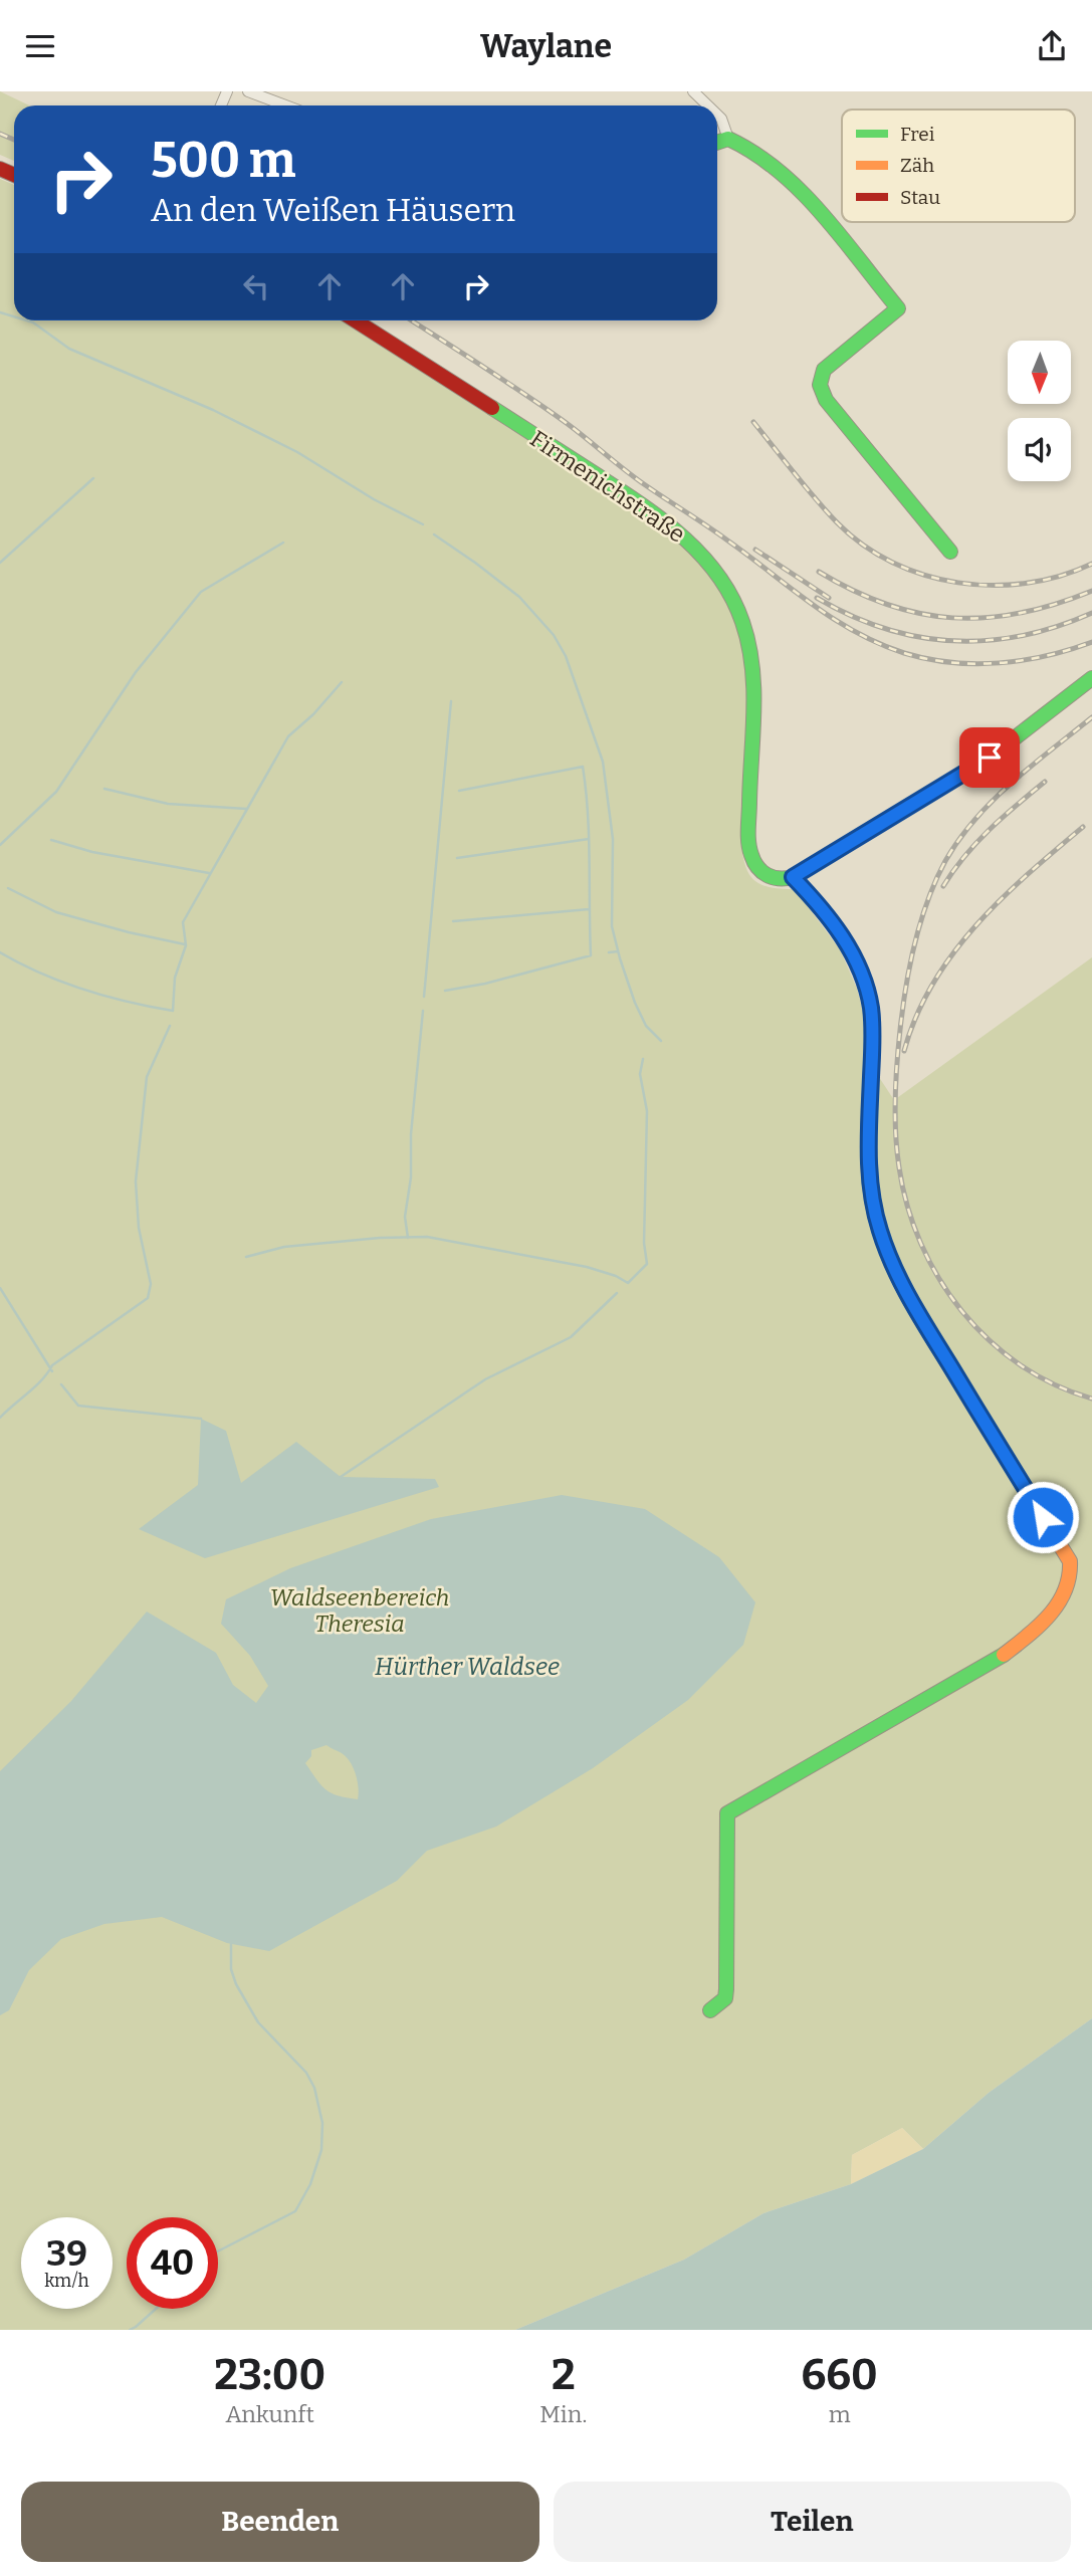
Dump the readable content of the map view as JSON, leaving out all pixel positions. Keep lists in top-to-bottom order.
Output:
{
  "streets": {
    "street": ["Firmenichstraße"]
  },
  "water": ["Hürther Waldsee"],
  "parks": ["Waldseenbereich Theresia"],
  "legend": ["Frei", "Zäh", "Stau"],
  "north": "bottom",
  "page": {
    "header": "Waylane",
    "turn": ["500 m", "An den Weißen Häusern"],
    "speed": "39 km/h",
    "limit": "40",
    "eta": [
      "23:00",
      "Ankunft",
      "2",
      "Min.",
      "660",
      "m"
    ],
    "buttons": ["Beenden", "Teilen"]
  }
}
